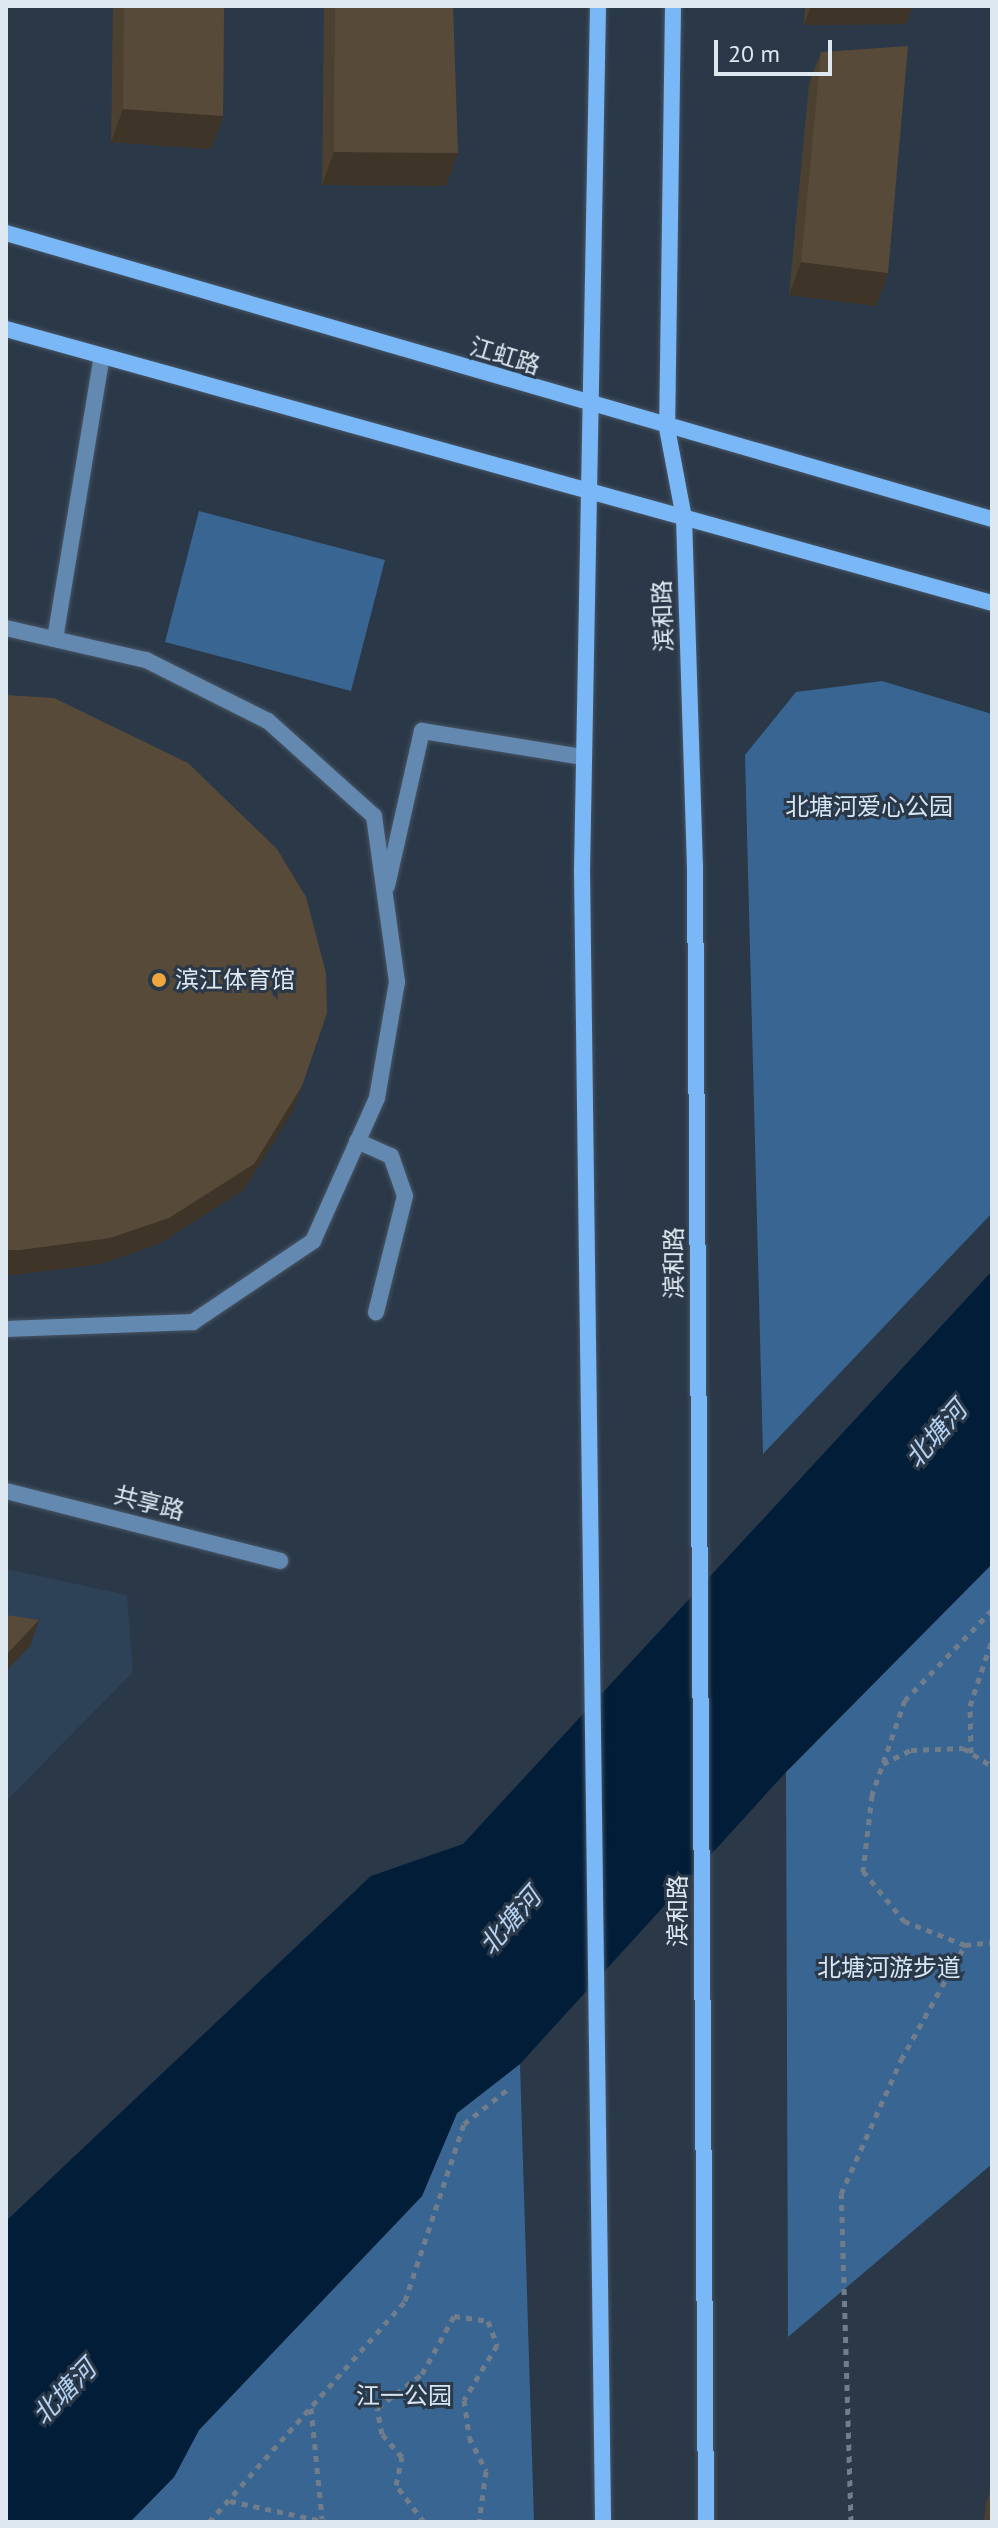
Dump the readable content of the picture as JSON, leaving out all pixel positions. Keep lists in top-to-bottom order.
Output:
{
  "streets": {
    "main road": ["江虹路", "滨和路"],
    "street": ["共享路"]
  },
  "crossings": [
    ["江虹路", "滨和路"]
  ],
  "water": ["北塘河"],
  "parks": ["北塘河爱心公园", "北塘河游步道", "江一公园"],
  "places": ["滨江体育馆"],
  "scale_bar": "20 m"
}
